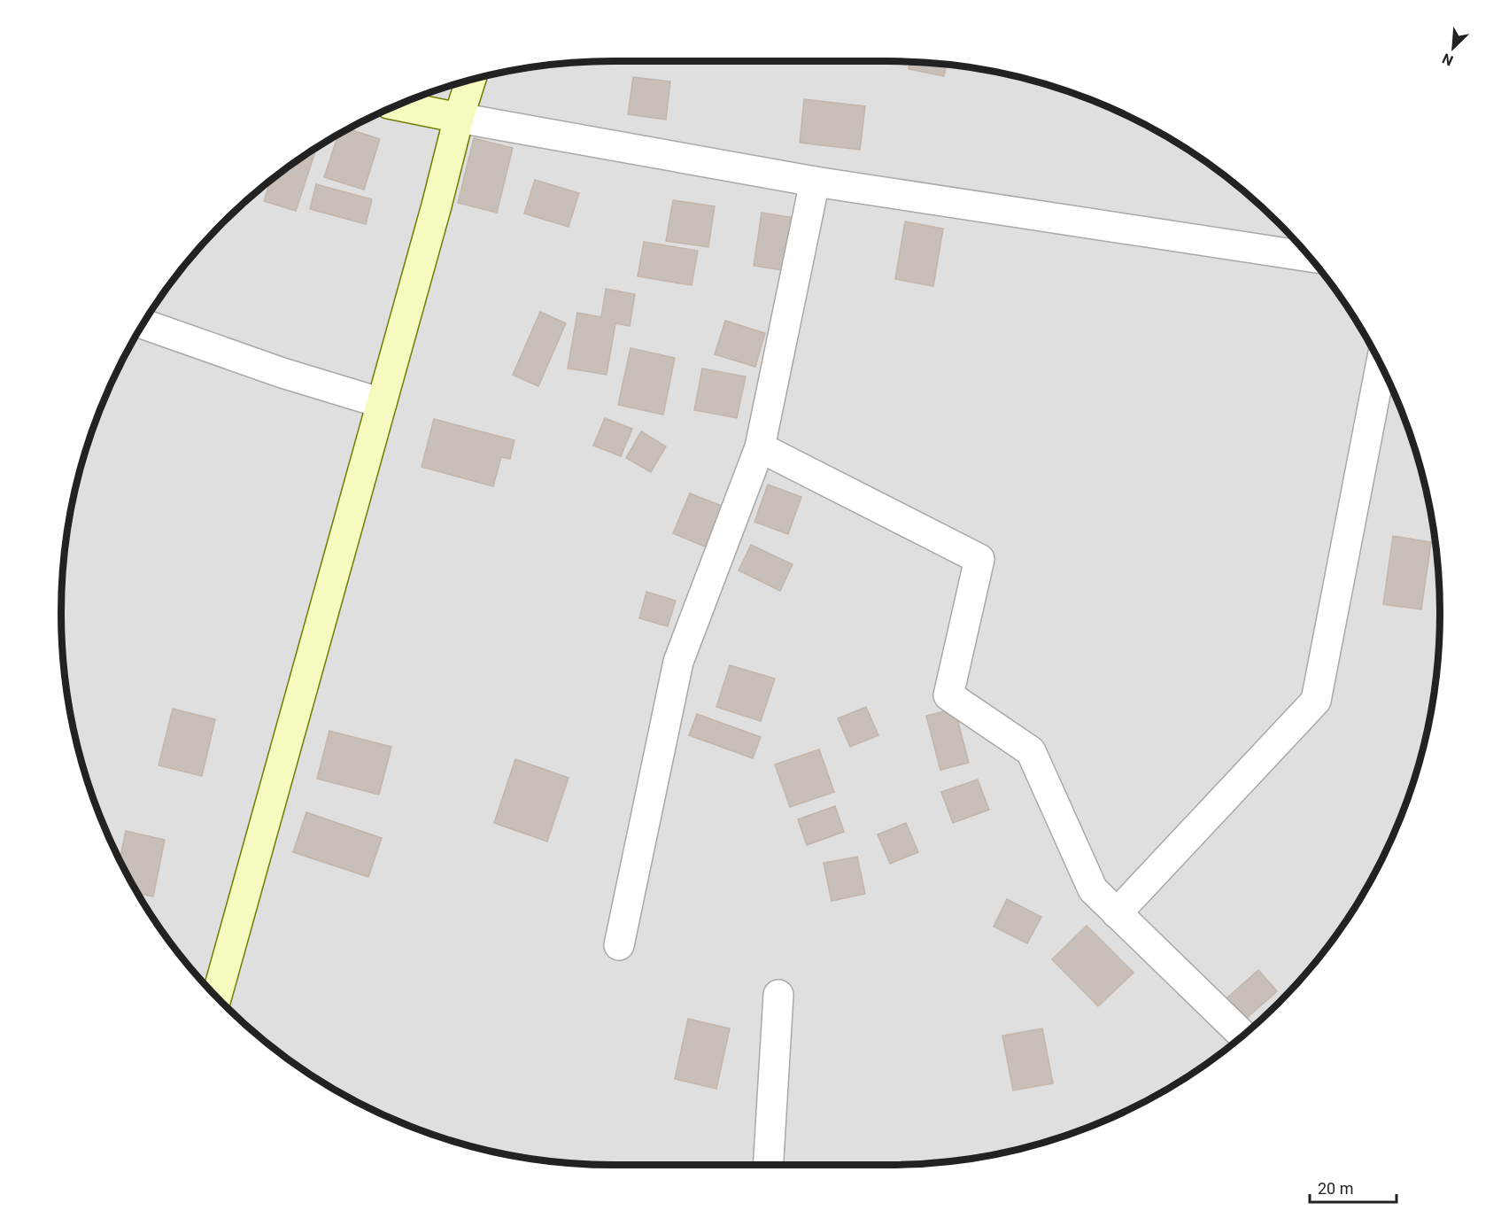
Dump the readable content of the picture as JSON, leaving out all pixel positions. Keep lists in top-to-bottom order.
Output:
{
  "scale_bar": "20 m",
  "north": "bottom left"
}
